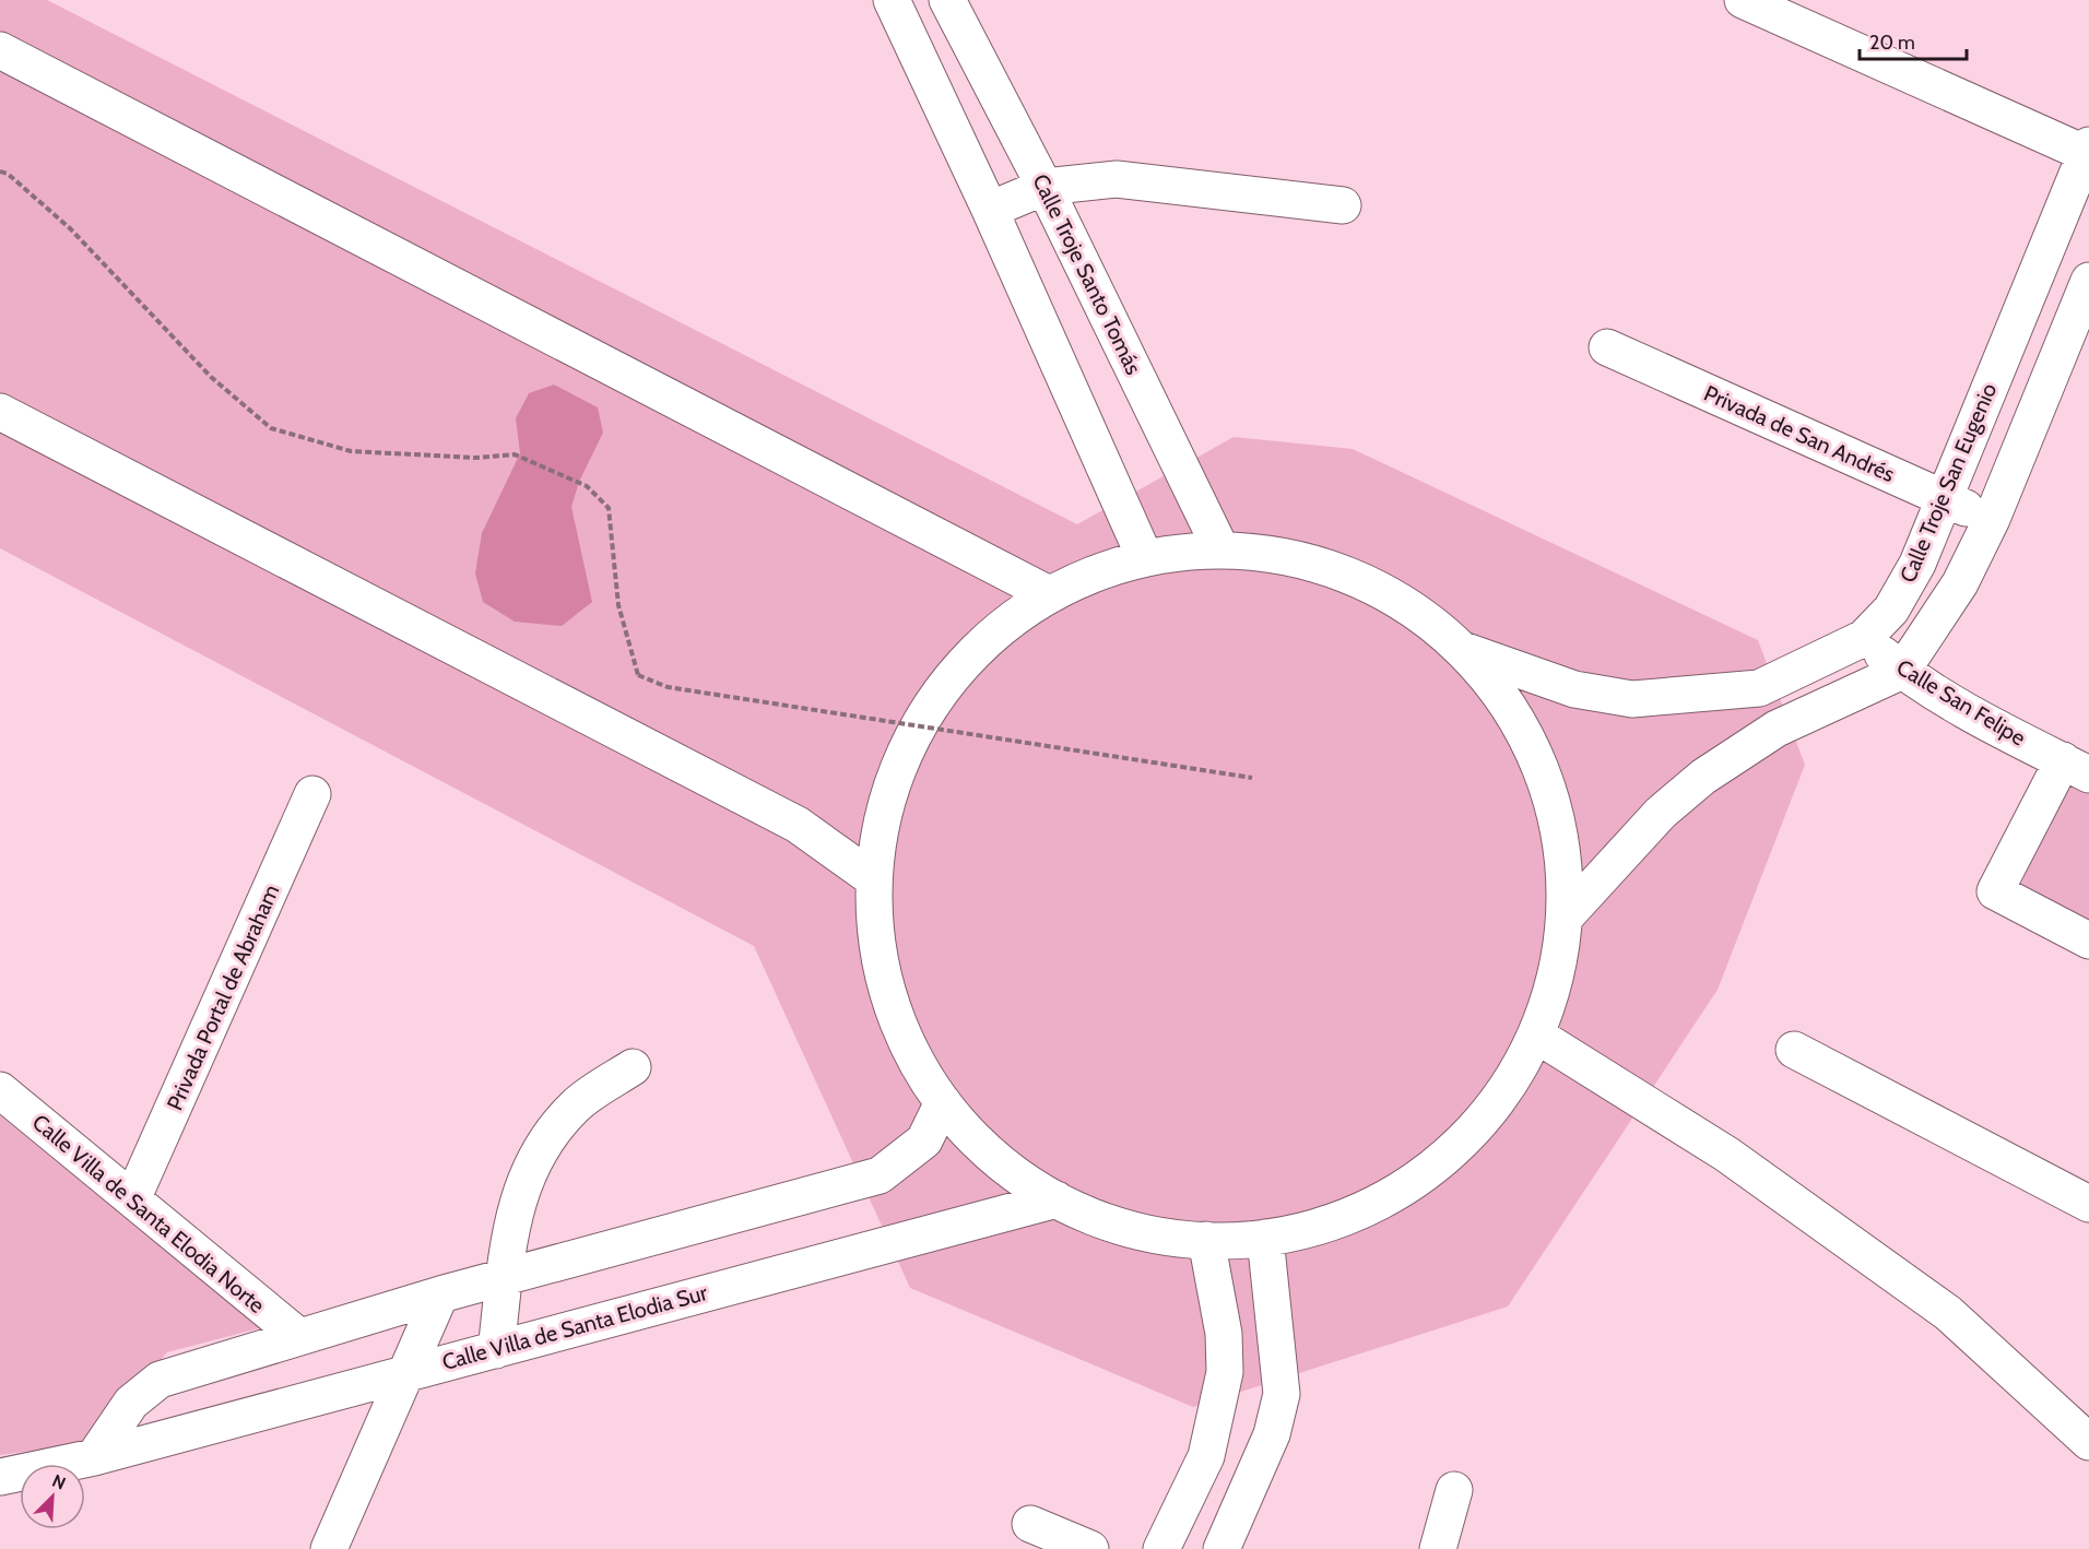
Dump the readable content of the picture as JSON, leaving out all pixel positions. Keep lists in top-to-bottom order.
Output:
{
  "streets": {
    "street": [
      "Calle Troje Santo Tomás",
      "Privada de San Andrés",
      "Calle Troje San Eugenio",
      "Calle San Felipe",
      "Privada Portal de Abraham",
      "Calle Villa de Santa Elodia Norte",
      "Calle Villa de Santa Elodia Sur"
    ]
  },
  "crossings": [
    ["Privada de San Andrés", "Calle Troje San Eugenio"],
    ["Calle Troje San Eugenio", "Calle San Felipe"],
    ["Privada Portal de Abraham", "Calle Villa de Santa Elodia Norte"]
  ],
  "scale_bar": "20 m",
  "north": "top right"
}
